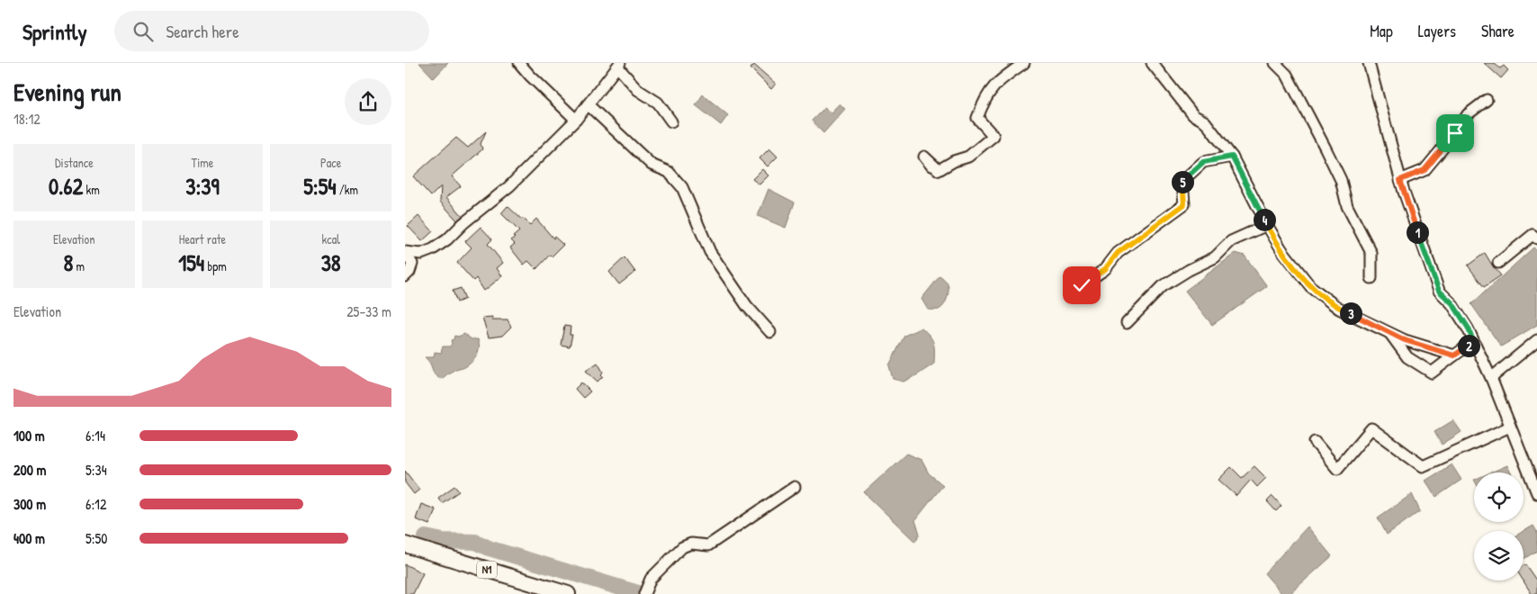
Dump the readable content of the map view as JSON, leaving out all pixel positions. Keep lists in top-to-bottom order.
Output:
{
  "streets": {
    "highway": ["N1"]
  },
  "page": {
    "header": "Sprintly",
    "search": "Search here",
    "nav": ["Map", "Layers", "Share"],
    "heading": ["Evening run", "18:12"],
    "stats": [
      ["Distance", "0.62 km"],
      ["Time", "3:39"],
      ["Pace", "5:54 /km"],
      ["Elevation", "8 m"],
      ["Heart rate", "154 bpm"],
      ["kcal", "38"]
    ],
    "pins": [
      "5",
      "4",
      "1",
      "3",
      "2"
    ],
    "chart": ["Elevation", "25–33 m"],
    "list": [
      {
        "name": "100 m",
        "note": "6:14"
      },
      {
        "name": "200 m",
        "note": "5:34"
      },
      {
        "name": "300 m",
        "note": "6:12"
      },
      {
        "name": "400 m",
        "note": "5:50"
      }
    ]
  }
}
